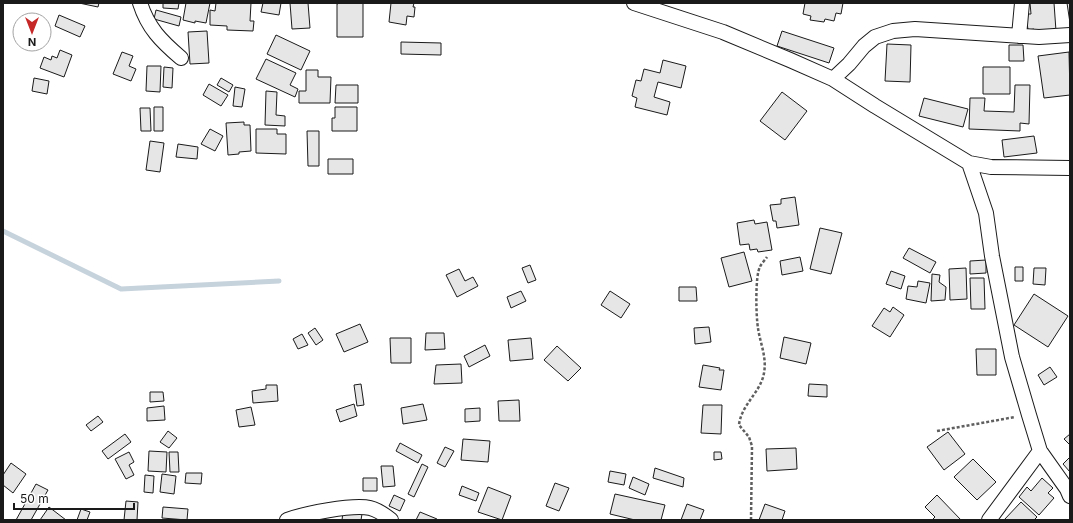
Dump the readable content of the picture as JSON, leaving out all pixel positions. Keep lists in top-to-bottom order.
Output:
{
  "scale_bar": "50 m",
  "north": "bottom"
}
